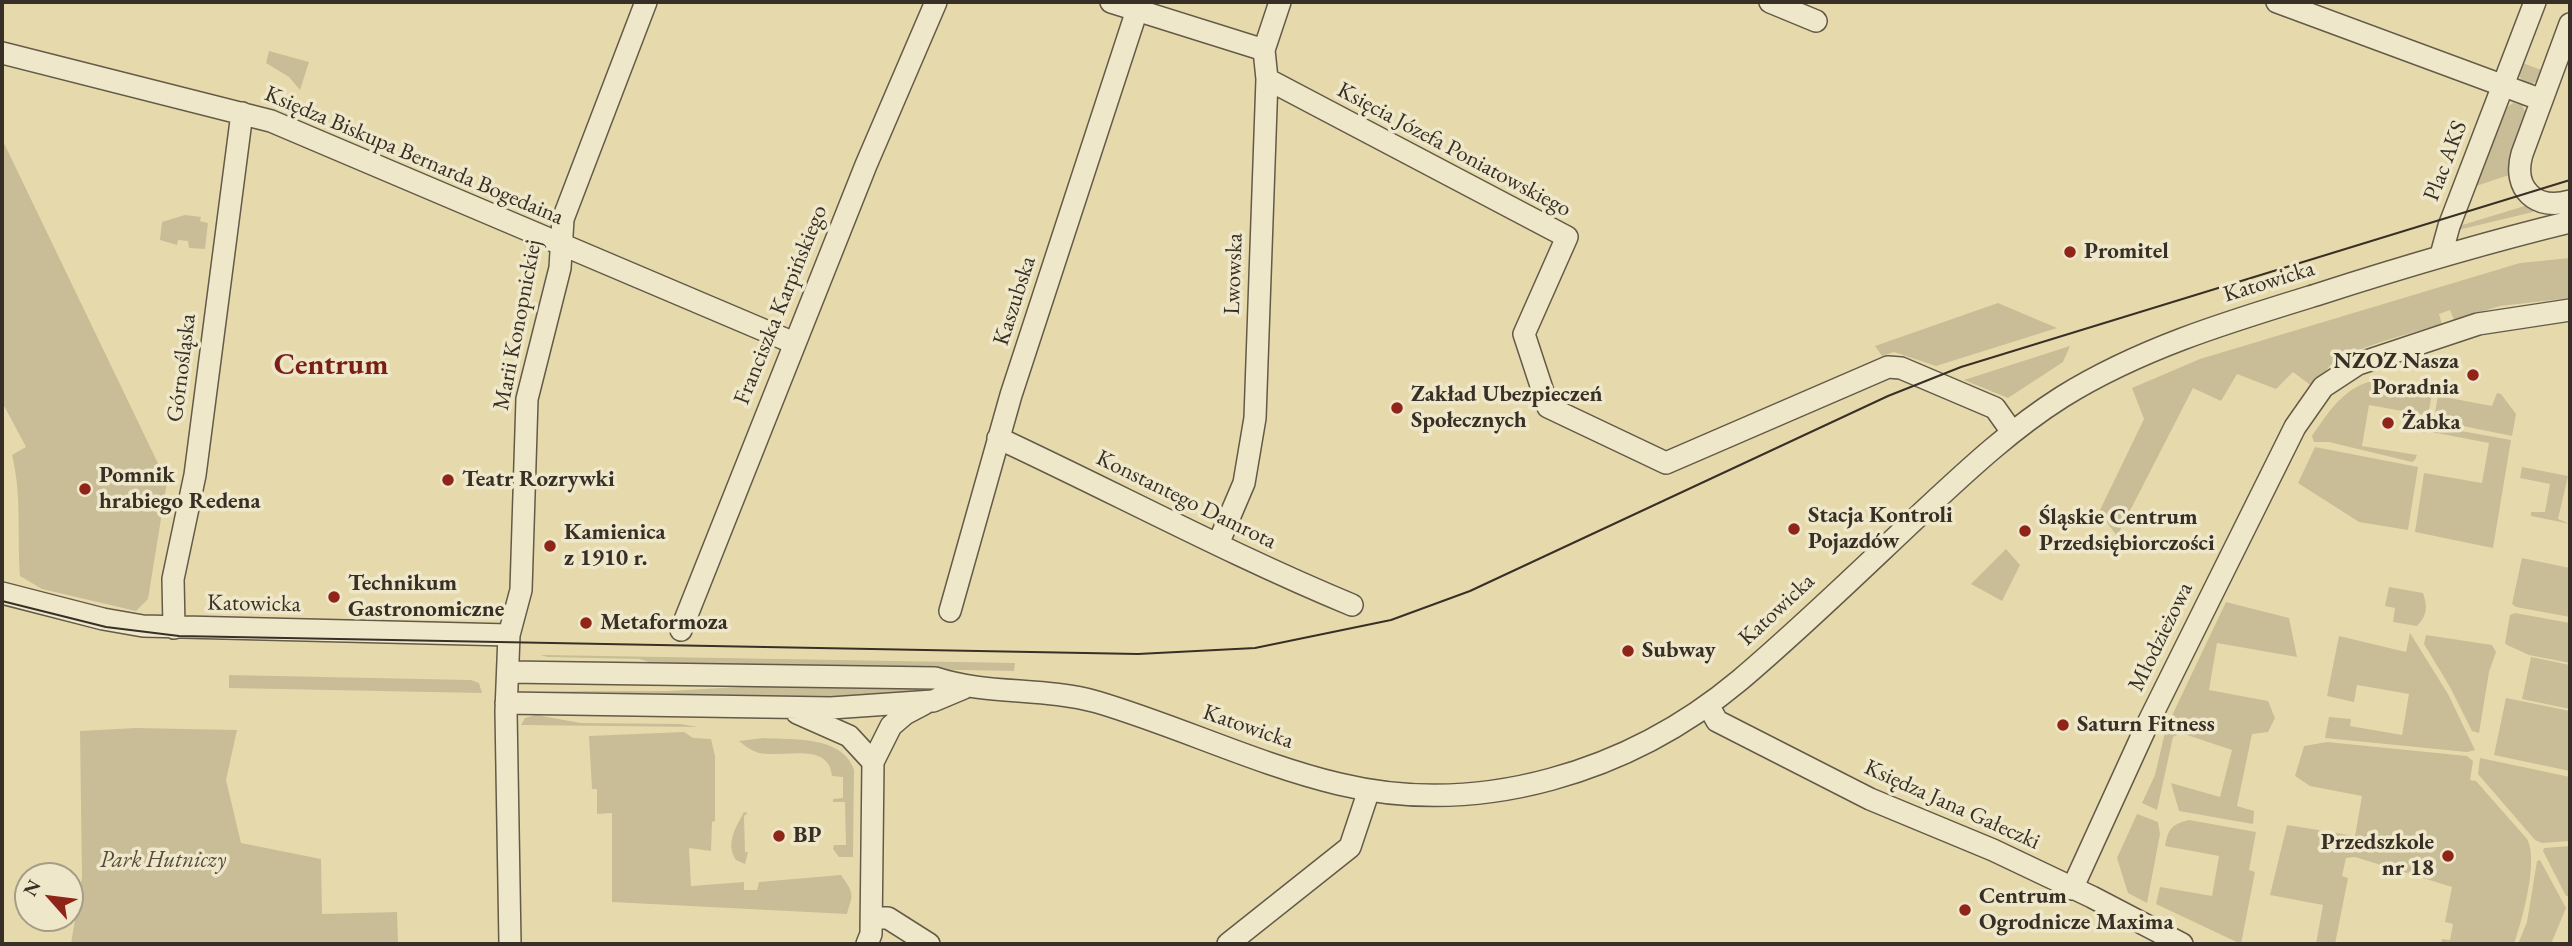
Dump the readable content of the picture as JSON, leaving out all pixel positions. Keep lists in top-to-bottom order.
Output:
{
  "streets": {
    "street": [
      "Księcia Józefa Poniatowskiego",
      "Księdza Biskupa Bernarda Bogedaina",
      "Plac AKS",
      "Lwowska",
      "Katowicka",
      "Kaszubska",
      "Franciszka Karpińskiego",
      "Marii Konopnickiej",
      "Górnośląska",
      "Konstantego Damrota",
      "Młodzieżowa",
      "Księdza Jana Gałeczki"
    ]
  },
  "crossings": [
    ["Księcia Józefa Poniatowskiego", "Lwowska"],
    ["Księcia Józefa Poniatowskiego", "Katowicka"],
    ["Księdza Biskupa Bernarda Bogedaina", "Franciszka Karpińskiego"],
    ["Księdza Biskupa Bernarda Bogedaina", "Marii Konopnickiej"],
    ["Księdza Biskupa Bernarda Bogedaina", "Górnośląska"],
    ["Plac AKS", "Katowicka"],
    ["Lwowska", "Konstantego Damrota"],
    ["Katowicka", "Marii Konopnickiej"],
    ["Katowicka", "Górnośląska"],
    ["Katowicka", "Księdza Jana Gałeczki"],
    ["Kaszubska", "Konstantego Damrota"],
    ["Młodzieżowa", "Księdza Jana Gałeczki"]
  ],
  "districts": ["Centrum"],
  "parks": ["Park Hutniczy"],
  "places": [
    "Promitel",
    "NZOZ Nasza Poradnia",
    "Zakład Ubezpieczeń Społecznych",
    "Żabka",
    "Teatr Rozrywki",
    "Pomnik hrabiego Redena",
    "Stacja Kontroli Pojazdów",
    "Śląskie Centrum Przedsiębiorczości",
    "Kamienica z 1910 r.",
    "Technikum Gastronomiczne",
    "Metaformoza",
    "Subway",
    "Saturn Fitness",
    "BP",
    "Przedszkole nr 18",
    "Centrum Ogrodnicze Maxima"
  ],
  "north": "top left"
}
